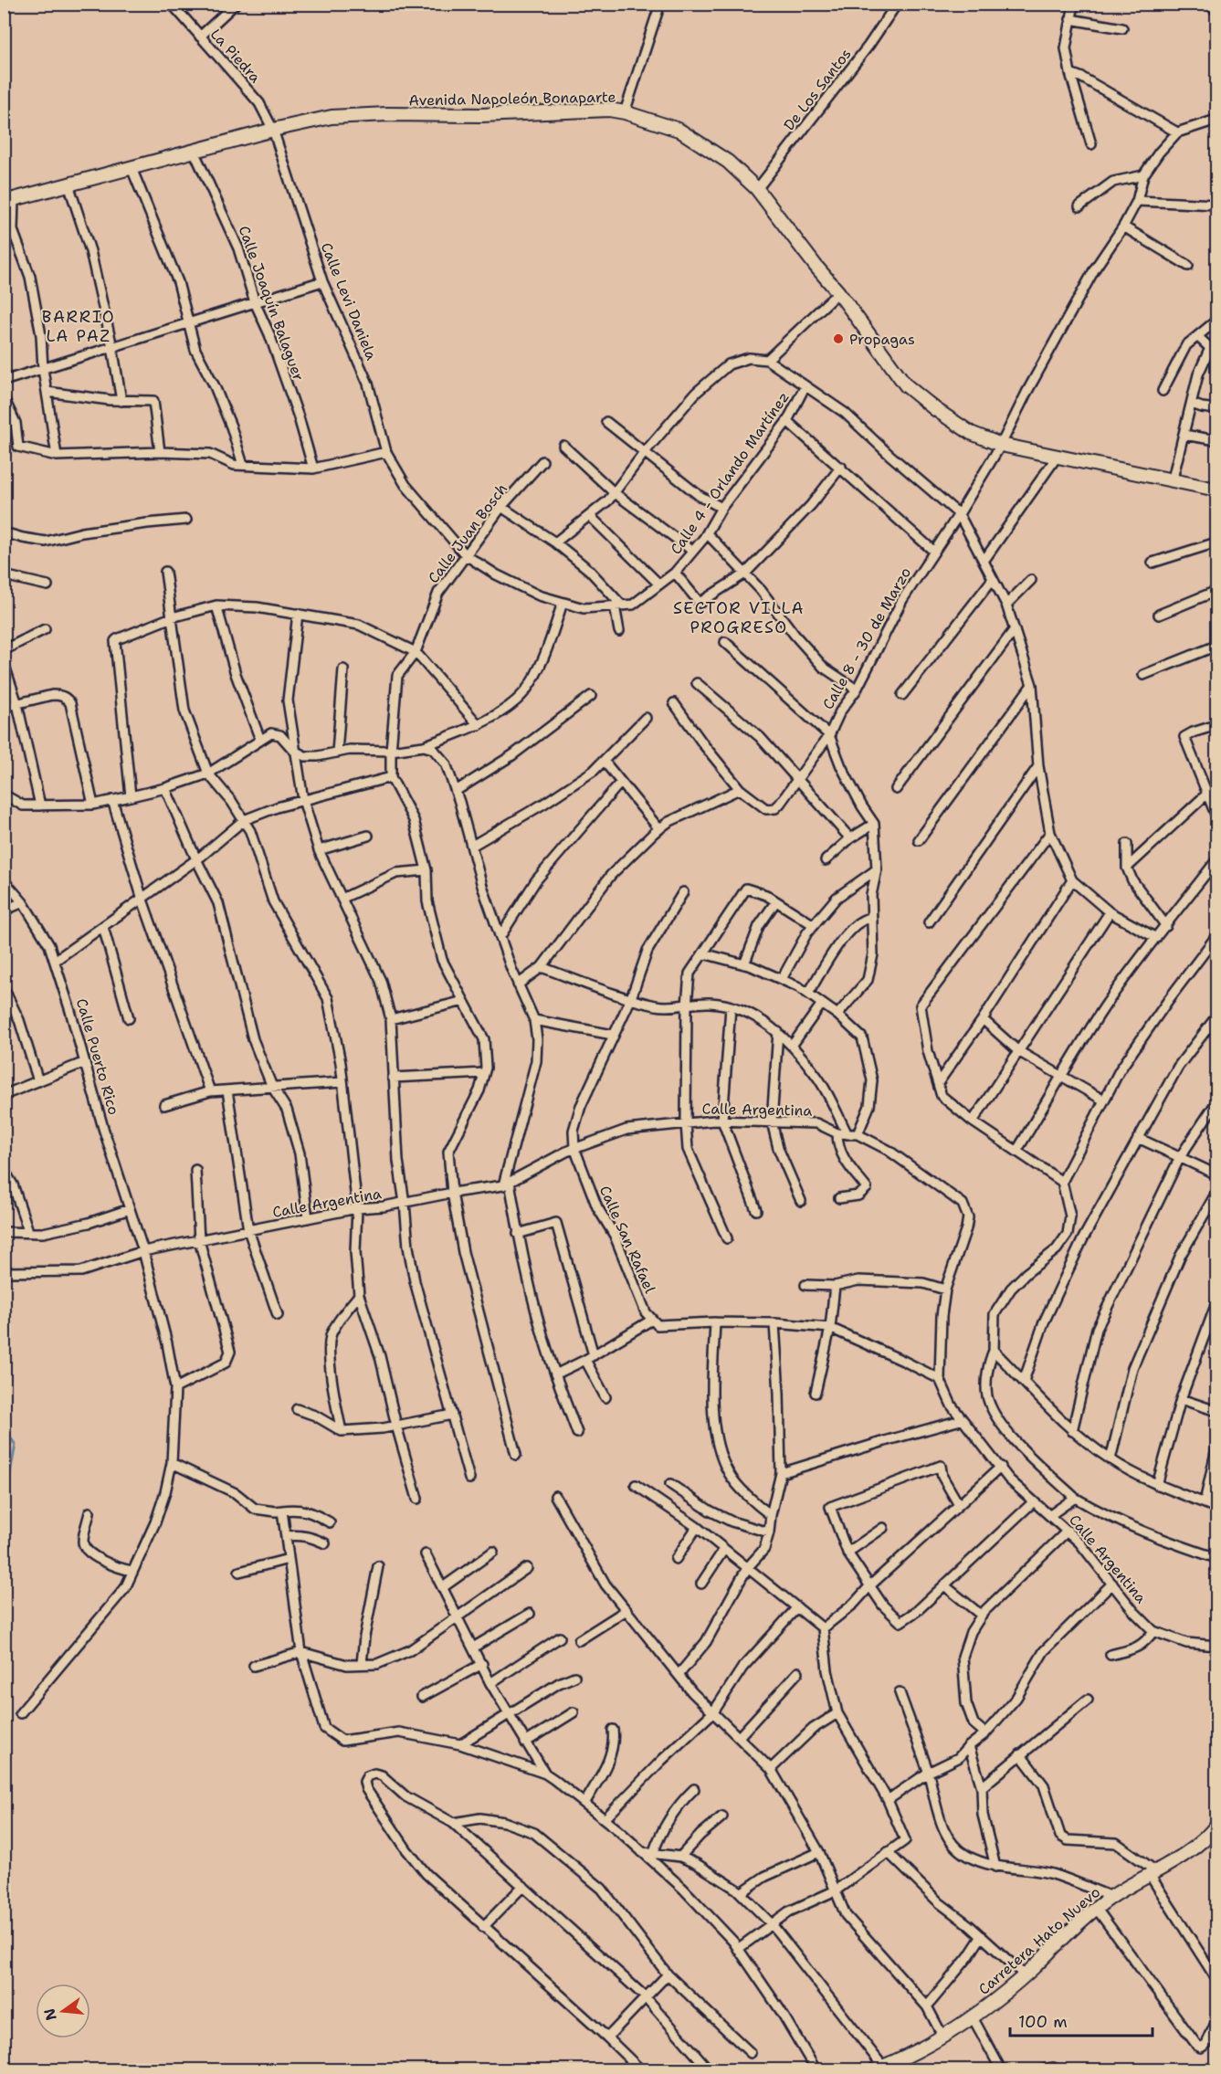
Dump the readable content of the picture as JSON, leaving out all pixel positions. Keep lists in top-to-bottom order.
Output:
{
  "streets": {
    "main road": ["Avenida Napoleón Bonaparte", "Carretera Hato Nuevo"],
    "street": [
      "La Piedra",
      "De Los Santos",
      "Calle Levi Daniela",
      "Calle Joaquín Balaguer",
      "Calle 4 - Orlando Martínez",
      "Calle Juan Bosch",
      "Calle 8 - 30 de Marzo",
      "Calle Puerto Rico",
      "Calle Argentina",
      "Calle San Rafael"
    ]
  },
  "crossings": [
    ["La Piedra", "Avenida Napoleón Bonaparte"],
    ["La Piedra", "Calle Levi Daniela"],
    ["De Los Santos", "Avenida Napoleón Bonaparte"],
    ["Avenida Napoleón Bonaparte", "Calle Levi Daniela"],
    ["Avenida Napoleón Bonaparte", "Calle Joaquín Balaguer"],
    ["Avenida Napoleón Bonaparte", "Calle 8 - 30 de Marzo"],
    ["Calle Levi Daniela", "Calle 4 - Orlando Martínez"],
    ["Calle 4 - Orlando Martínez", "Calle Juan Bosch"],
    ["Calle Puerto Rico", "Calle Argentina"],
    ["Calle Argentina", "Calle San Rafael"]
  ],
  "districts": ["BARRIO LA PAZ", "SECTOR VILLA PROGRESO"],
  "places": ["Propagas"],
  "scale_bar": "100 m",
  "north": "left"
}
